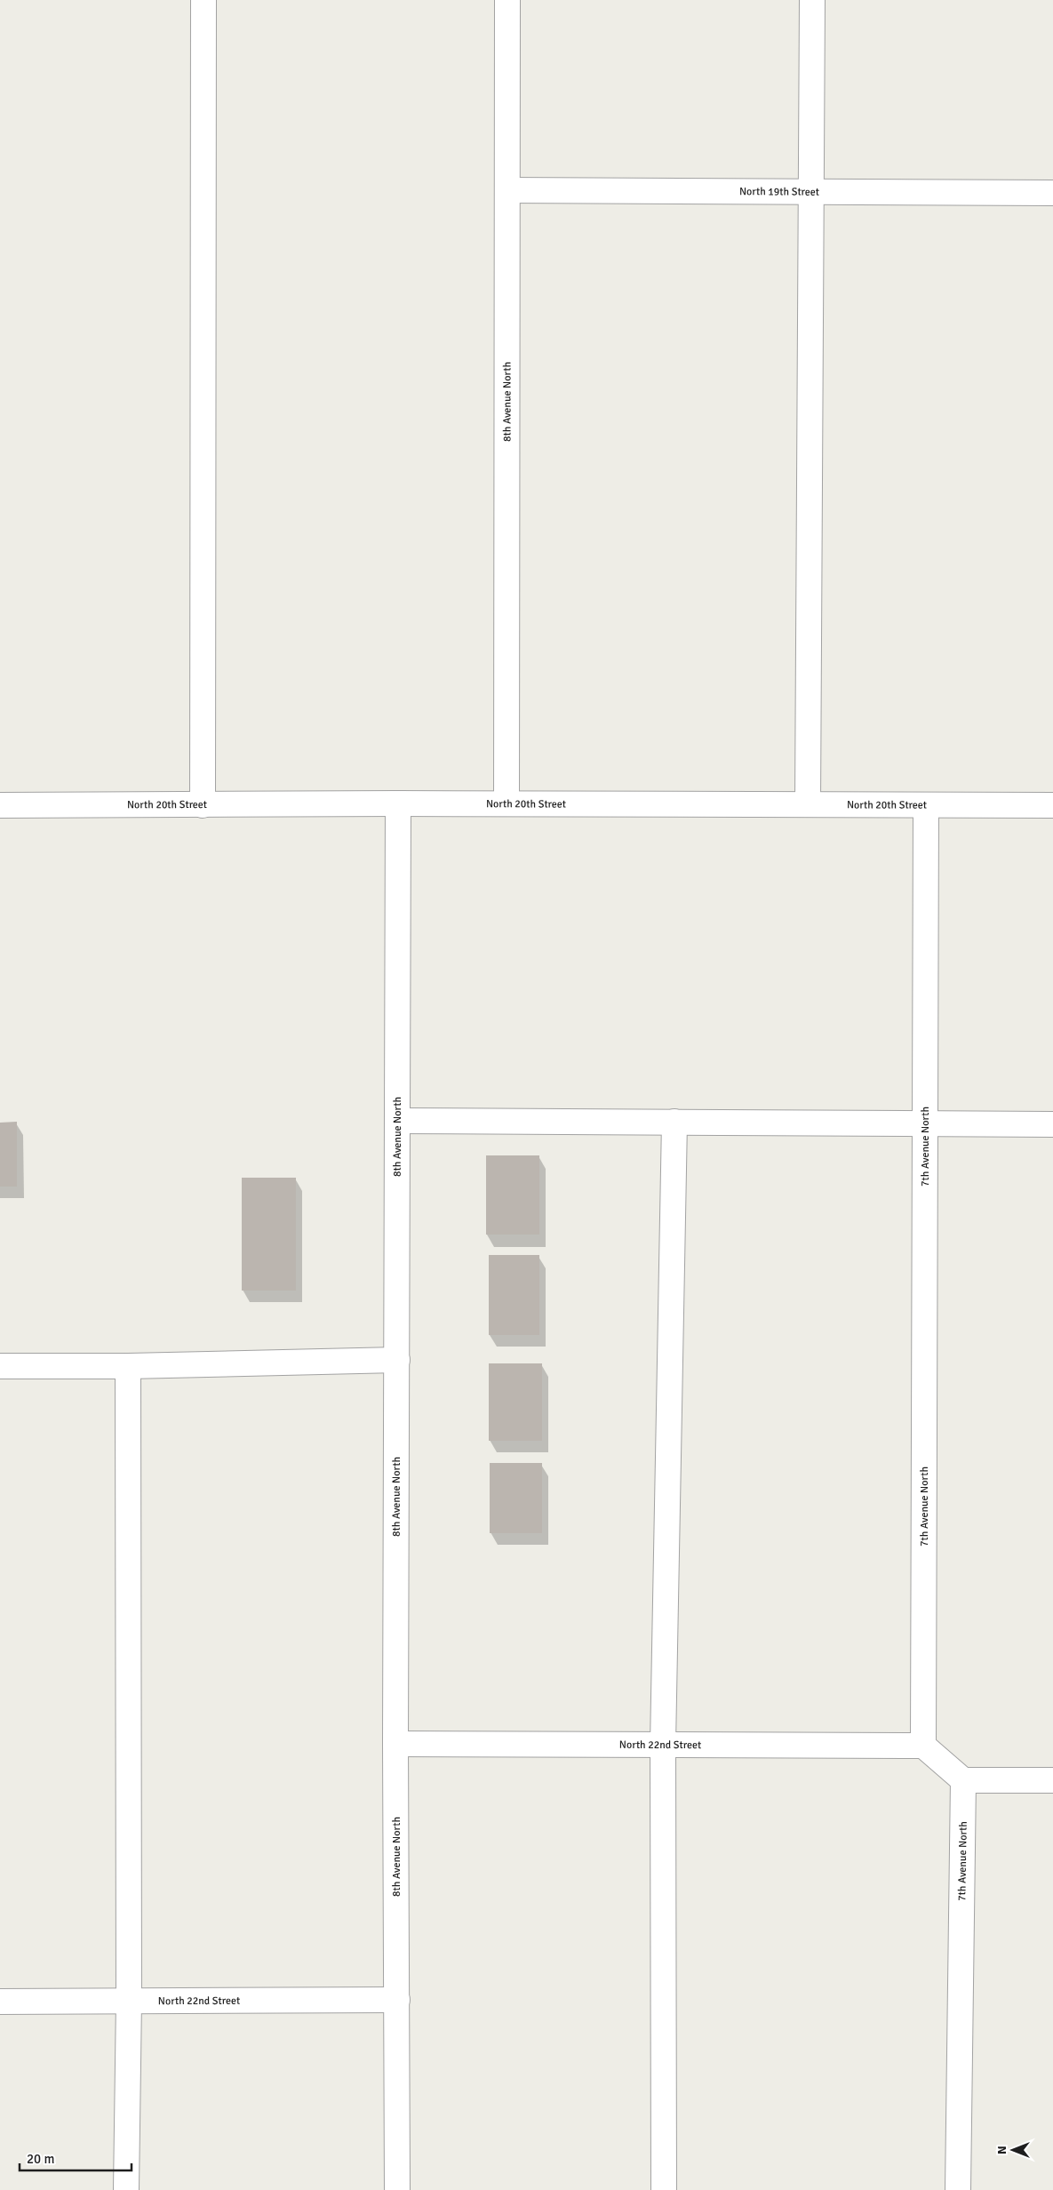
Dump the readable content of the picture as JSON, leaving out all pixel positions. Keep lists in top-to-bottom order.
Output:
{
  "streets": {
    "street": [
      "North 19th Street",
      "8th Avenue North",
      "North 20th Street",
      "7th Avenue North",
      "North 22nd Street"
    ]
  },
  "crossings": [
    ["North 19th Street", "8th Avenue North"],
    ["8th Avenue North", "North 20th Street"],
    ["8th Avenue North", "North 22nd Street"],
    ["North 20th Street", "7th Avenue North"],
    ["7th Avenue North", "North 22nd Street"]
  ],
  "scale_bar": "20 m",
  "north": "left"
}
